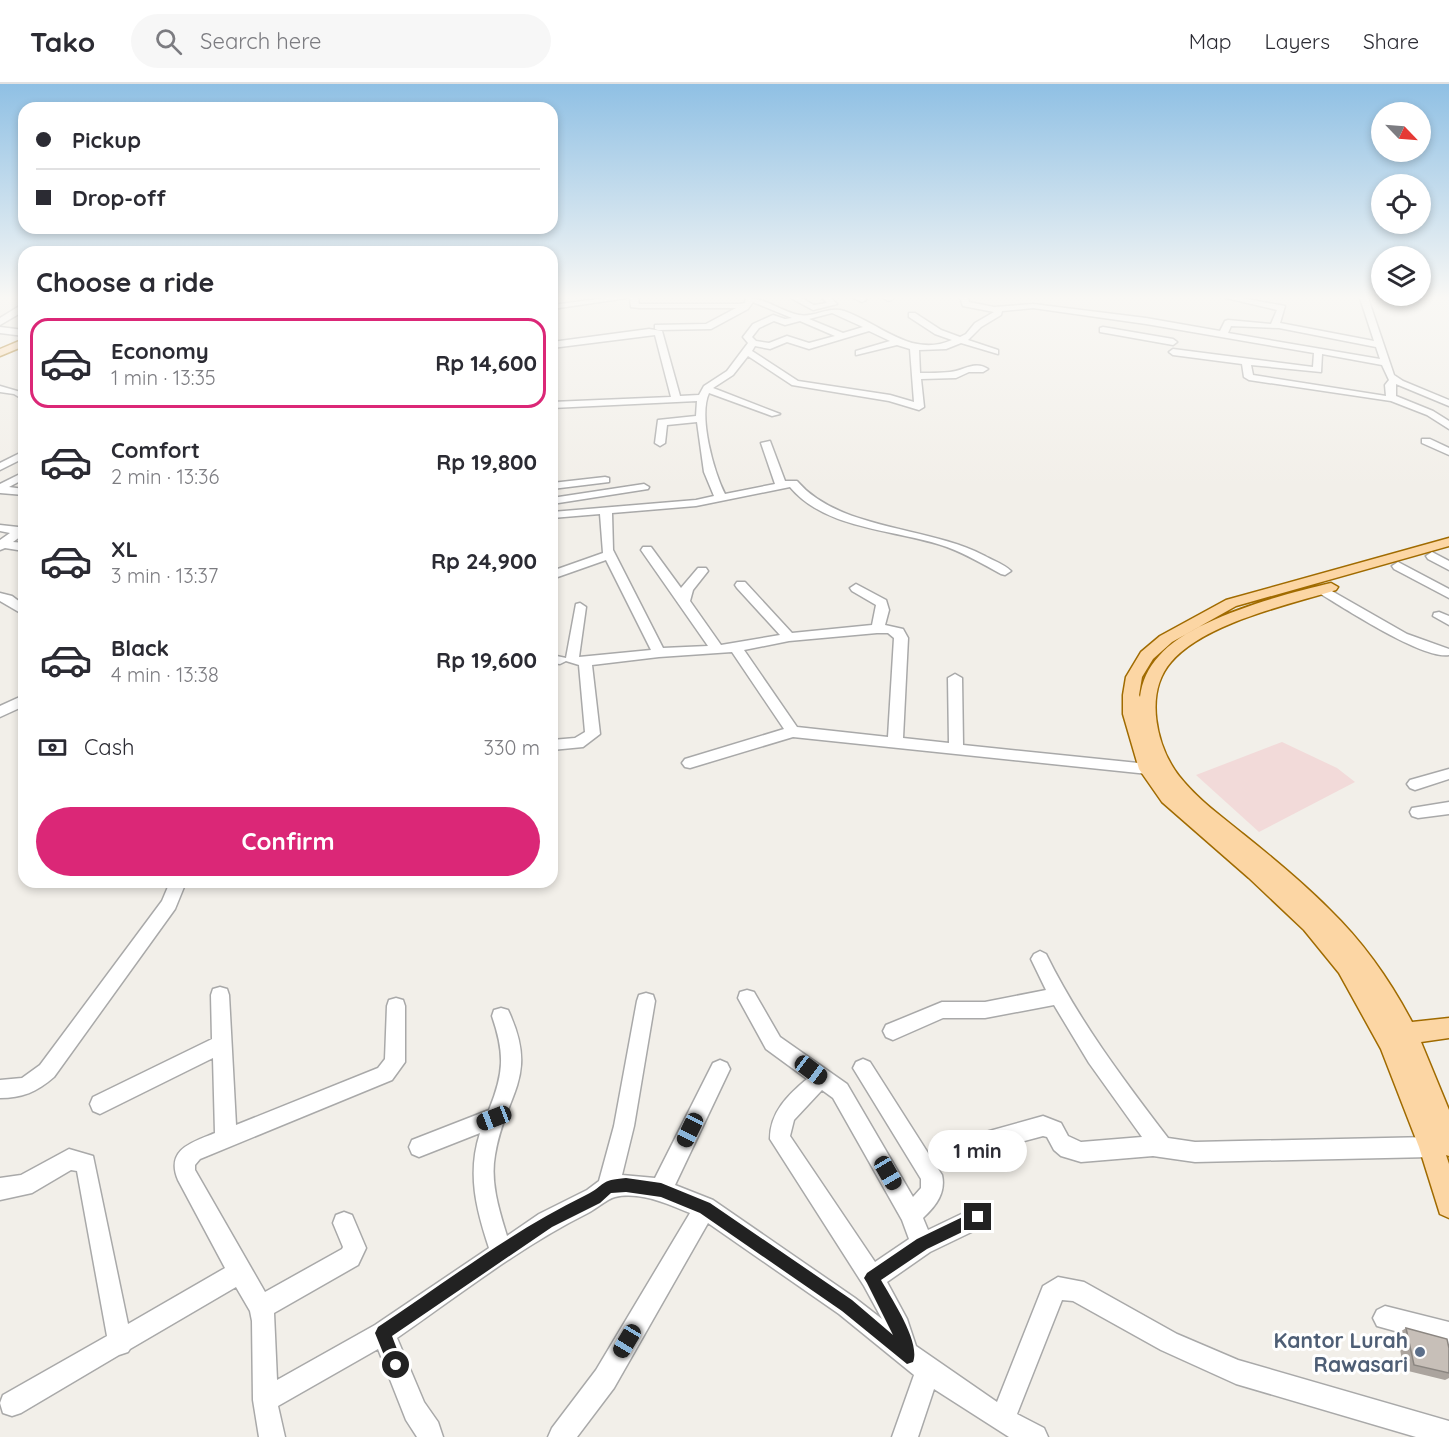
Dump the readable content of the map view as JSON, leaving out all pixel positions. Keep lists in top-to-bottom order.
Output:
{
  "places": ["Kantor Lurah Rawasari"],
  "north": "bottom right",
  "page": {
    "header": "Tako",
    "search": "Search here",
    "nav": ["Map", "Layers", "Share"],
    "banner": ["Pickup", "Drop-off"],
    "heading": "Choose a ride",
    "list": [
      {
        "name": "Economy",
        "note": "1 min · 13:35",
        "value": "Rp 14,600"
      },
      {
        "name": "Comfort",
        "note": "2 min · 13:36",
        "value": "Rp 19,800"
      },
      {
        "name": "XL",
        "note": "3 min · 13:37",
        "value": "Rp 24,900"
      },
      {
        "name": "Black",
        "note": "4 min · 13:38",
        "value": "Rp 19,600"
      }
    ],
    "pay": ["Cash", "330 m"],
    "buttons": "Confirm",
    "bubble": "1 min"
  }
}
